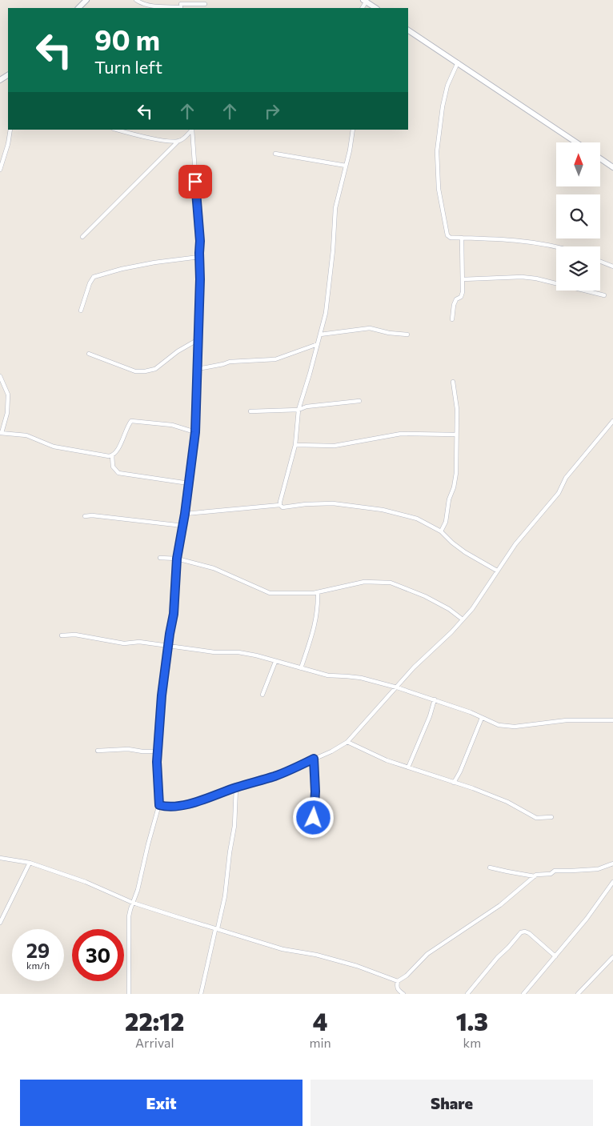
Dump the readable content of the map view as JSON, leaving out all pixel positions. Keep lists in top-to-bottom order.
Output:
{
  "north": "top",
  "page": {
    "turn": ["90 m", "Turn left"],
    "speed": "29 km/h",
    "limit": "30",
    "eta": [
      "22:12",
      "Arrival",
      "4",
      "min",
      "1.3",
      "km"
    ],
    "buttons": ["Exit", "Share"]
  }
}
